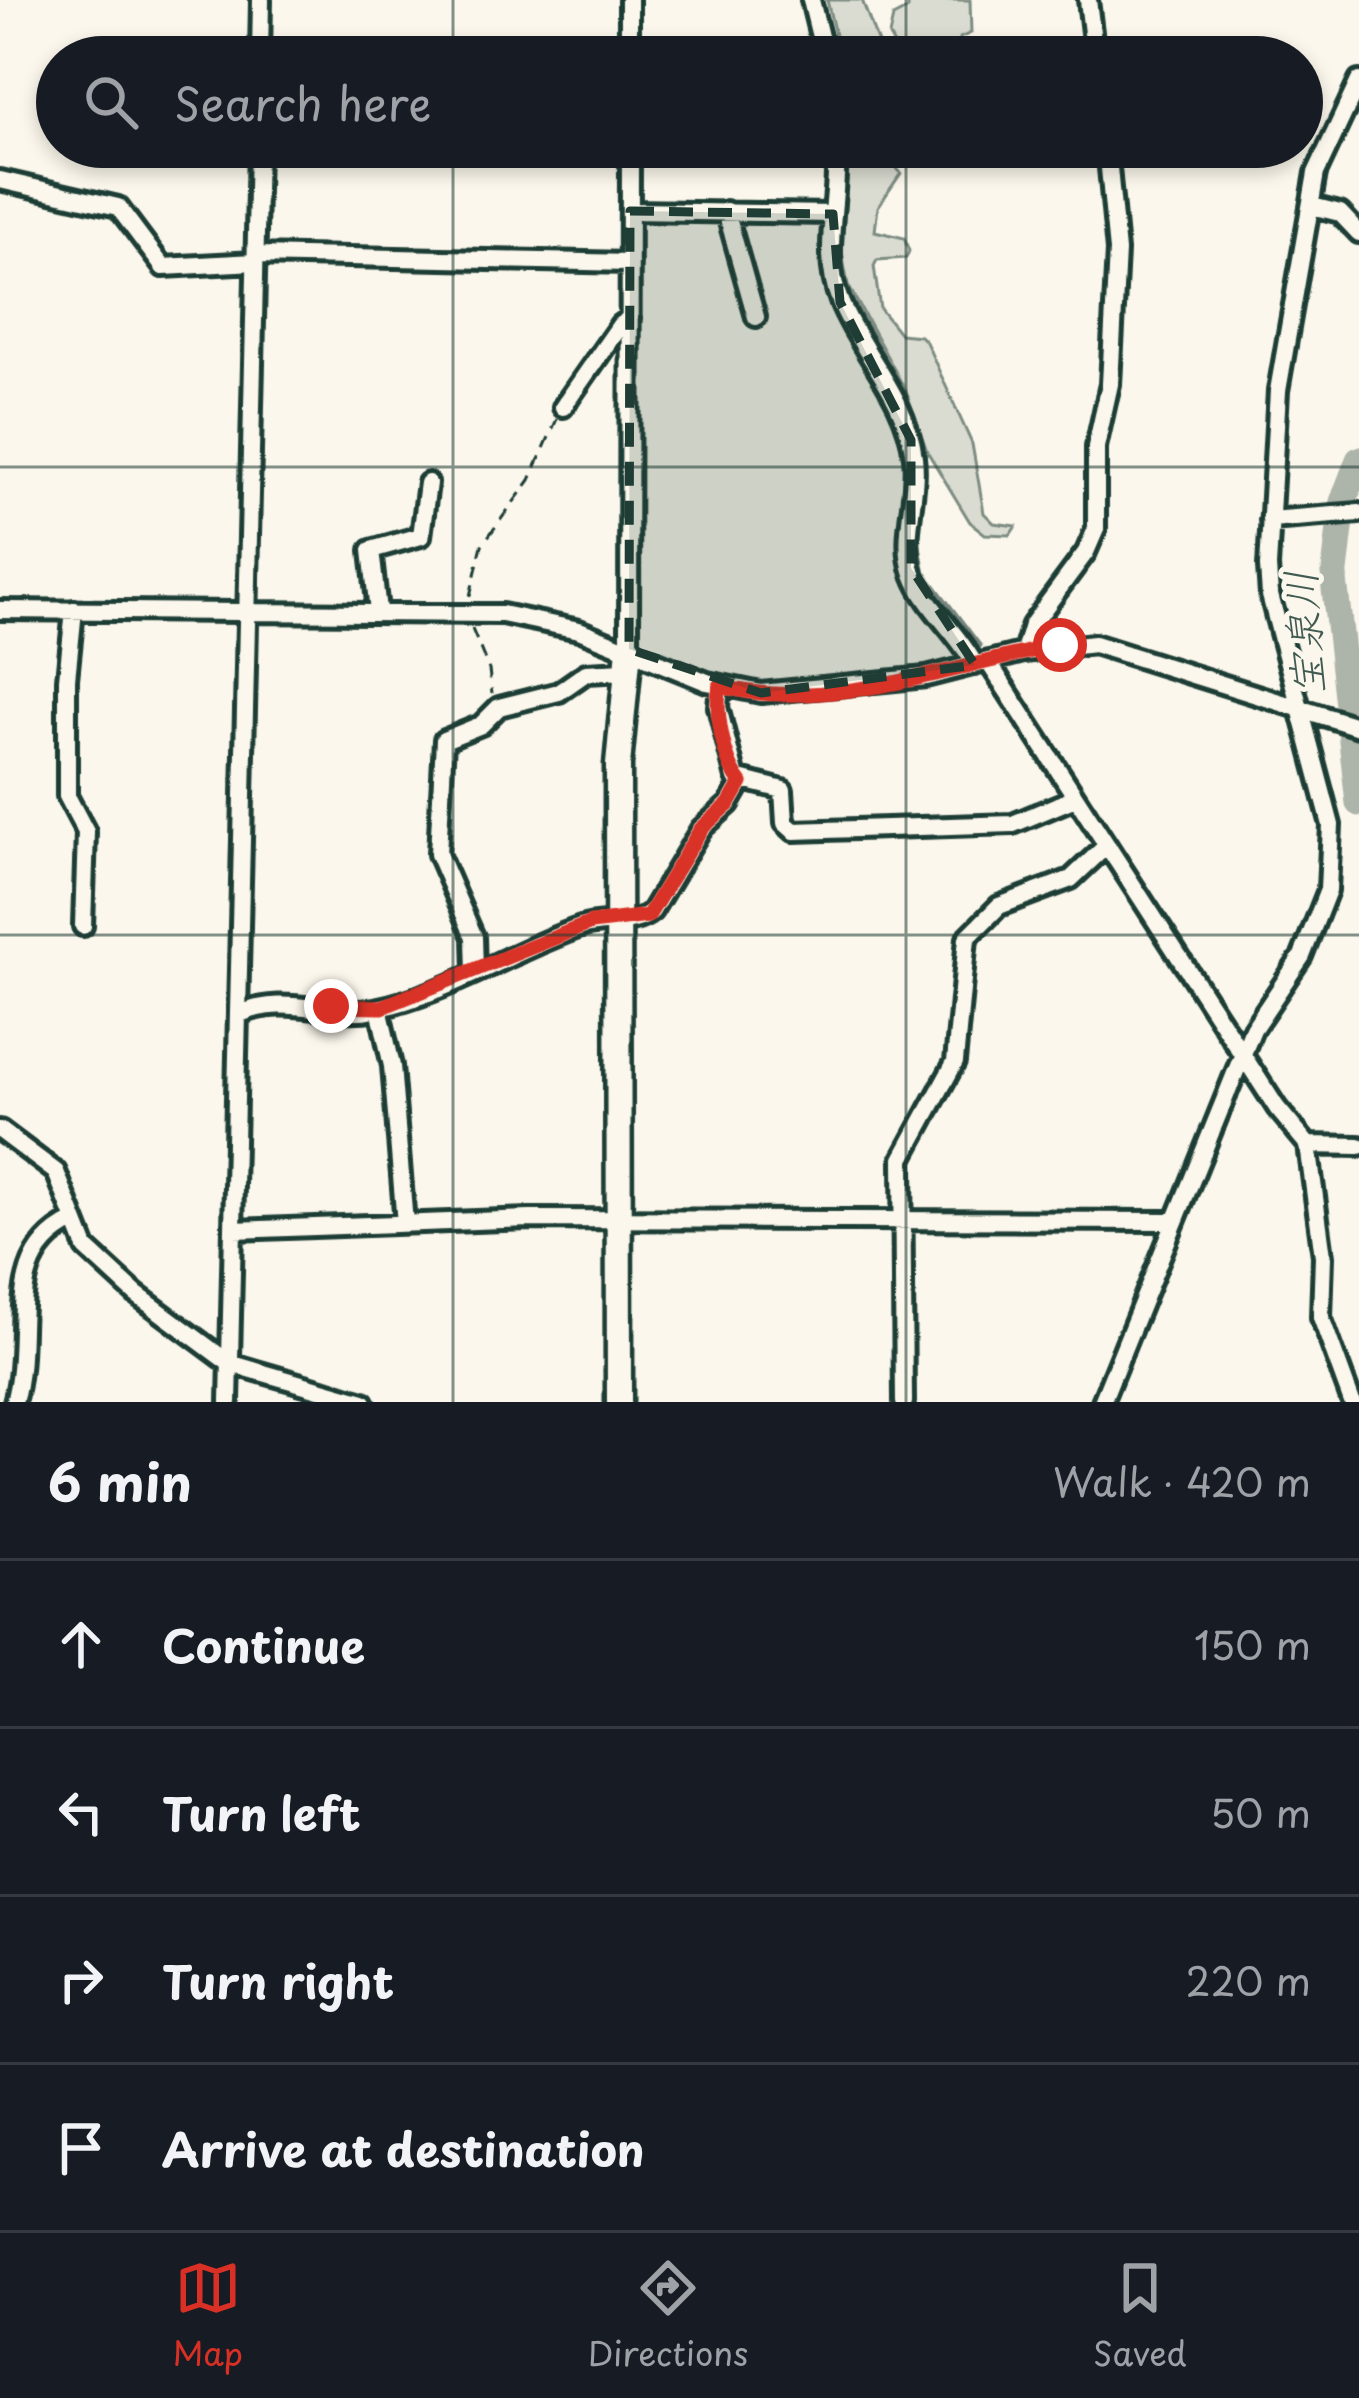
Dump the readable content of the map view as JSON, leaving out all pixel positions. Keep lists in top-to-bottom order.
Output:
{
  "water": ["宝泉川"],
  "page": {
    "search": "Search here",
    "heading": ["6 min", "Walk · 420 m"],
    "list": [
      ["Continue", "150 m"],
      ["Turn left", "50 m"],
      ["Turn right", "220 m"],
      "Arrive at destination"
    ],
    "nav": ["Map", "Directions", "Saved"]
  }
}
